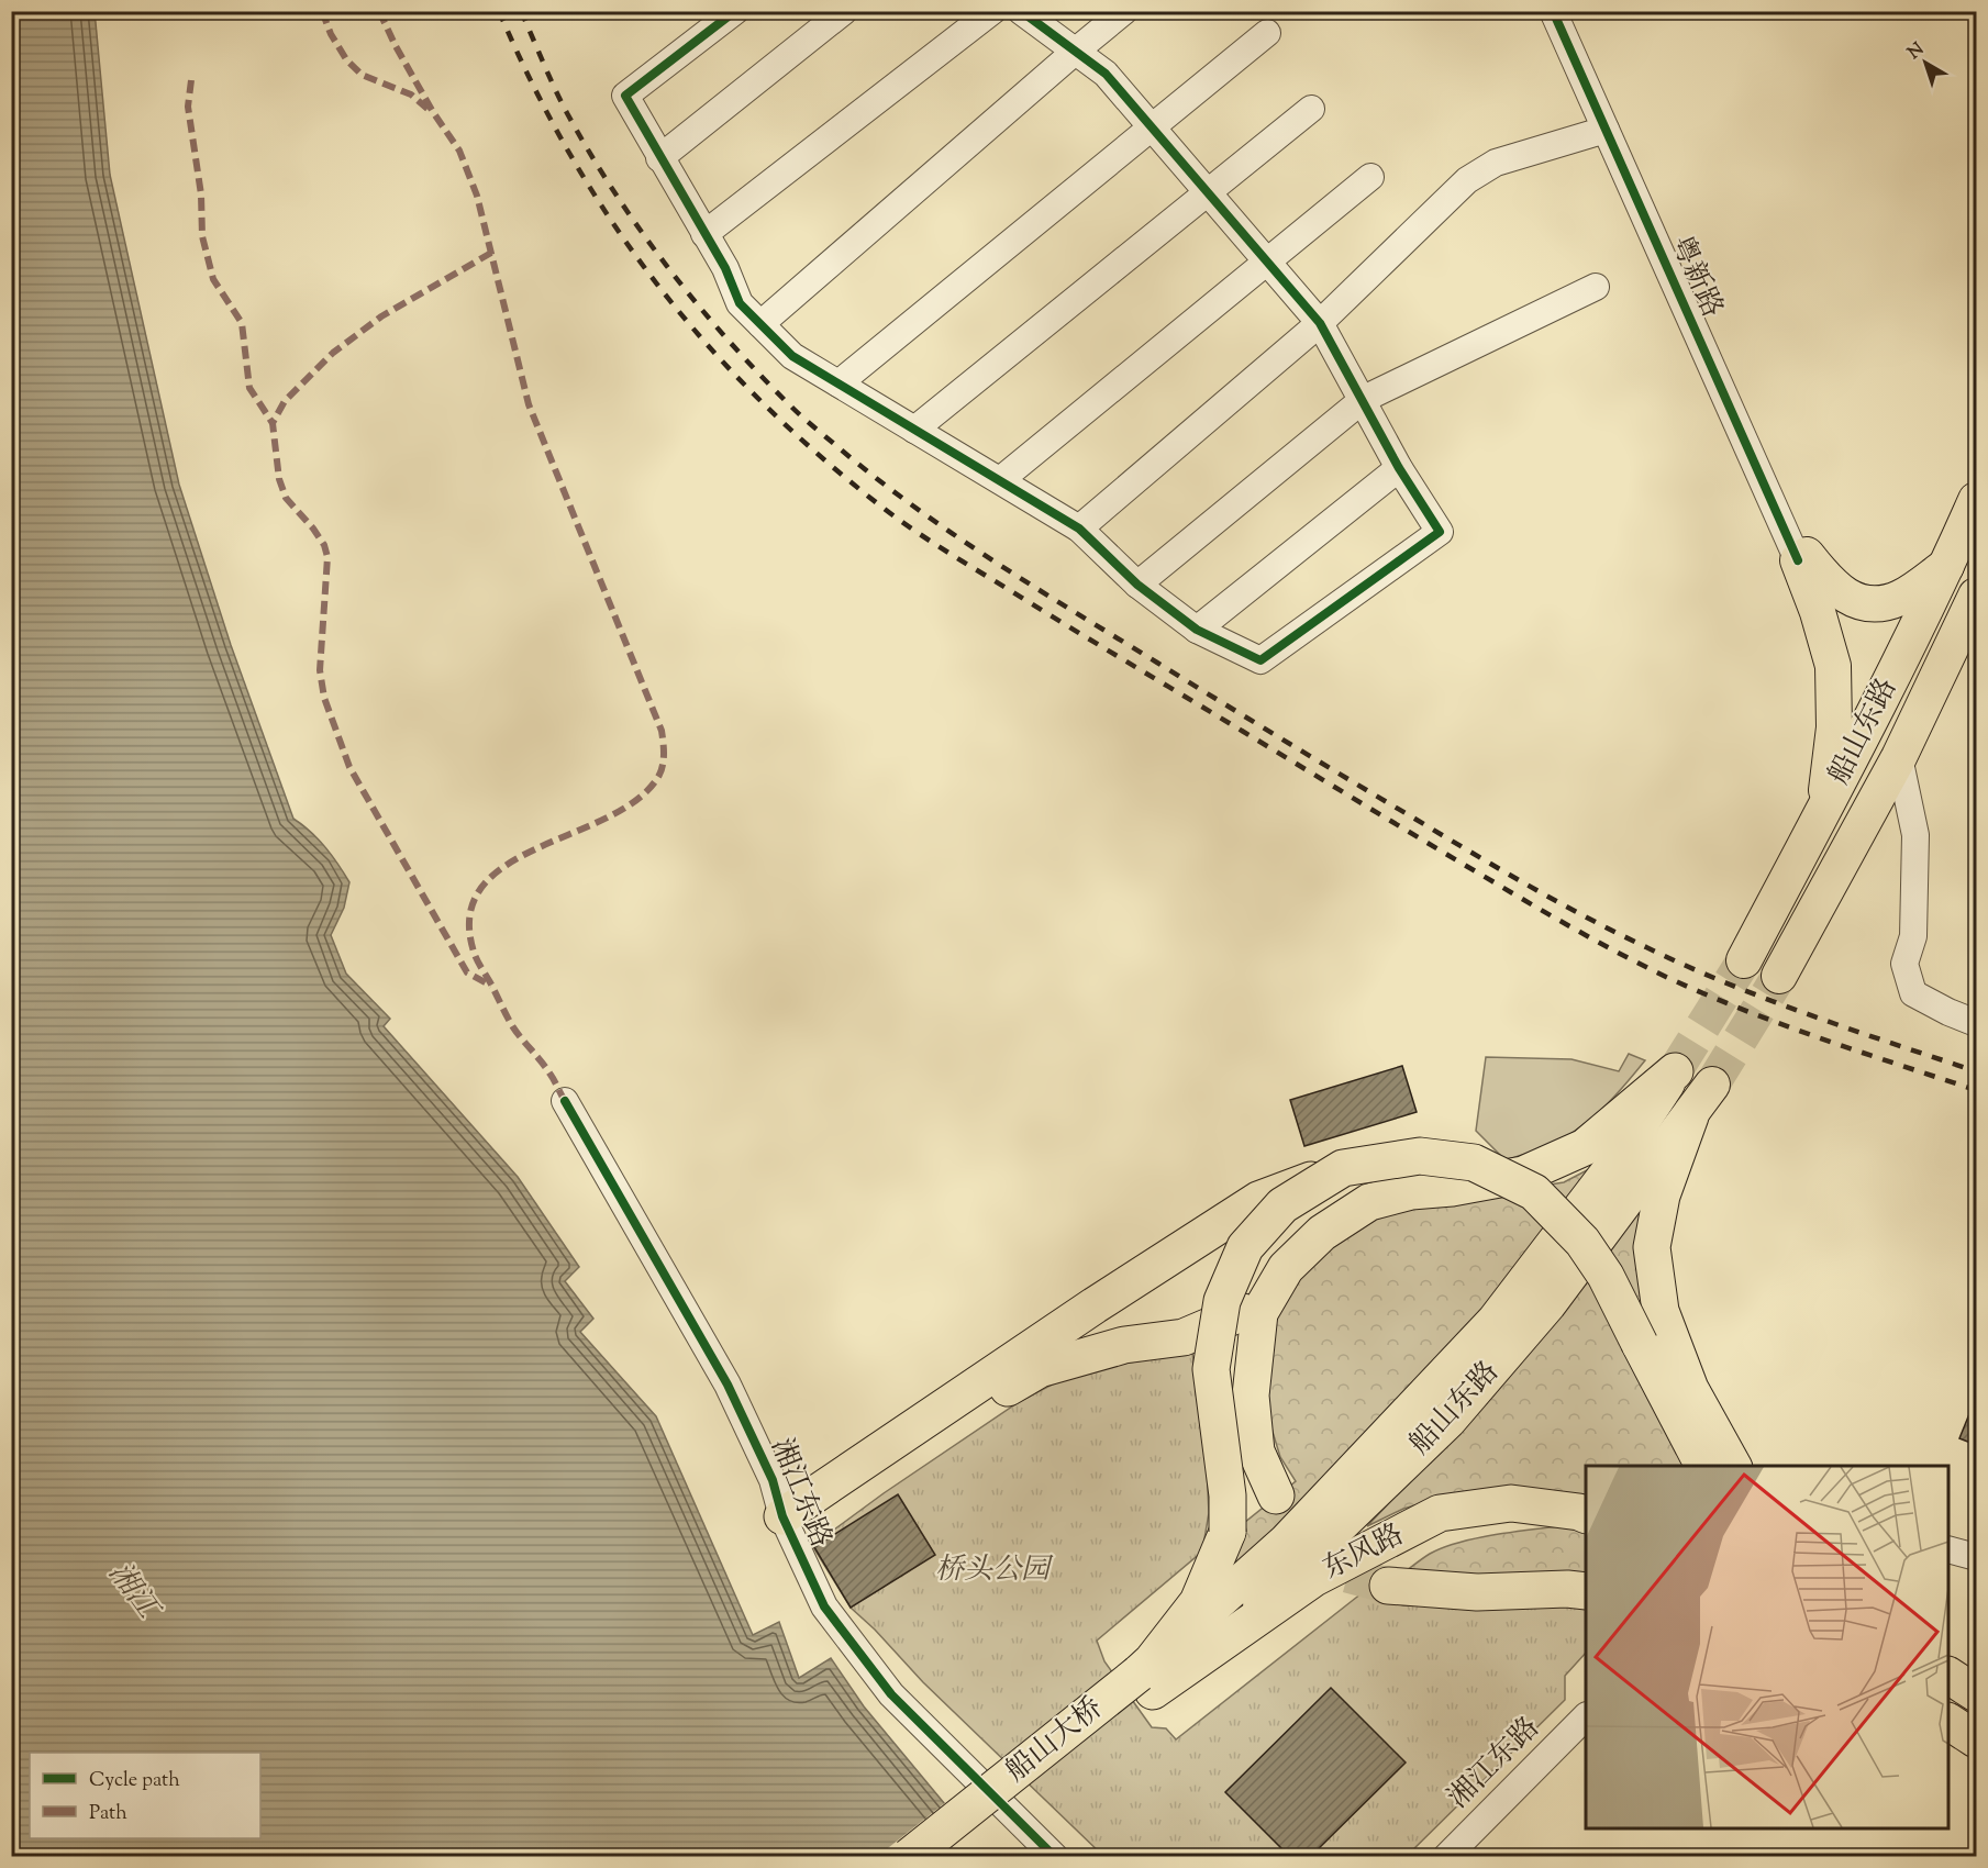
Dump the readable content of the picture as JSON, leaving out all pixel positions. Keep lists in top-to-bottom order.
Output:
{
  "streets": {
    "highway": ["东风路", "船山大桥"],
    "main road": ["船山东路"],
    "street": ["粤新路", "湘江东路"]
  },
  "crossings": [
    ["船山东路", "东风路"],
    ["船山东路", "船山大桥"],
    ["东风路", "船山大桥"]
  ],
  "water": ["湘江"],
  "parks": ["桥头公园"],
  "legend": ["Cycle path", "Path"],
  "north": "top left"
}
